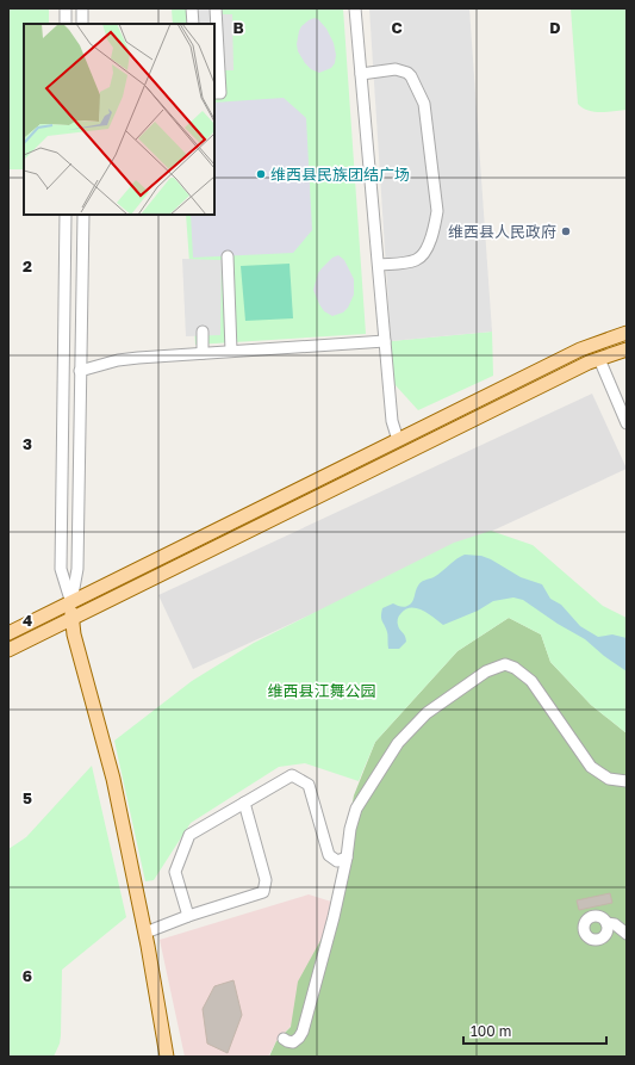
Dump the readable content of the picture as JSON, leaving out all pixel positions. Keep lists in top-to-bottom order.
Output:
{
  "parks": ["维西县江舞公园"],
  "places": ["维西县民族团结广场", "维西县人民政府"],
  "scale_bar": "100 m",
  "grid": {
    "columns": ["B", "C", "D"],
    "rows": [
      "2",
      "3",
      "4",
      "5",
      "6"
    ]
  }
}
